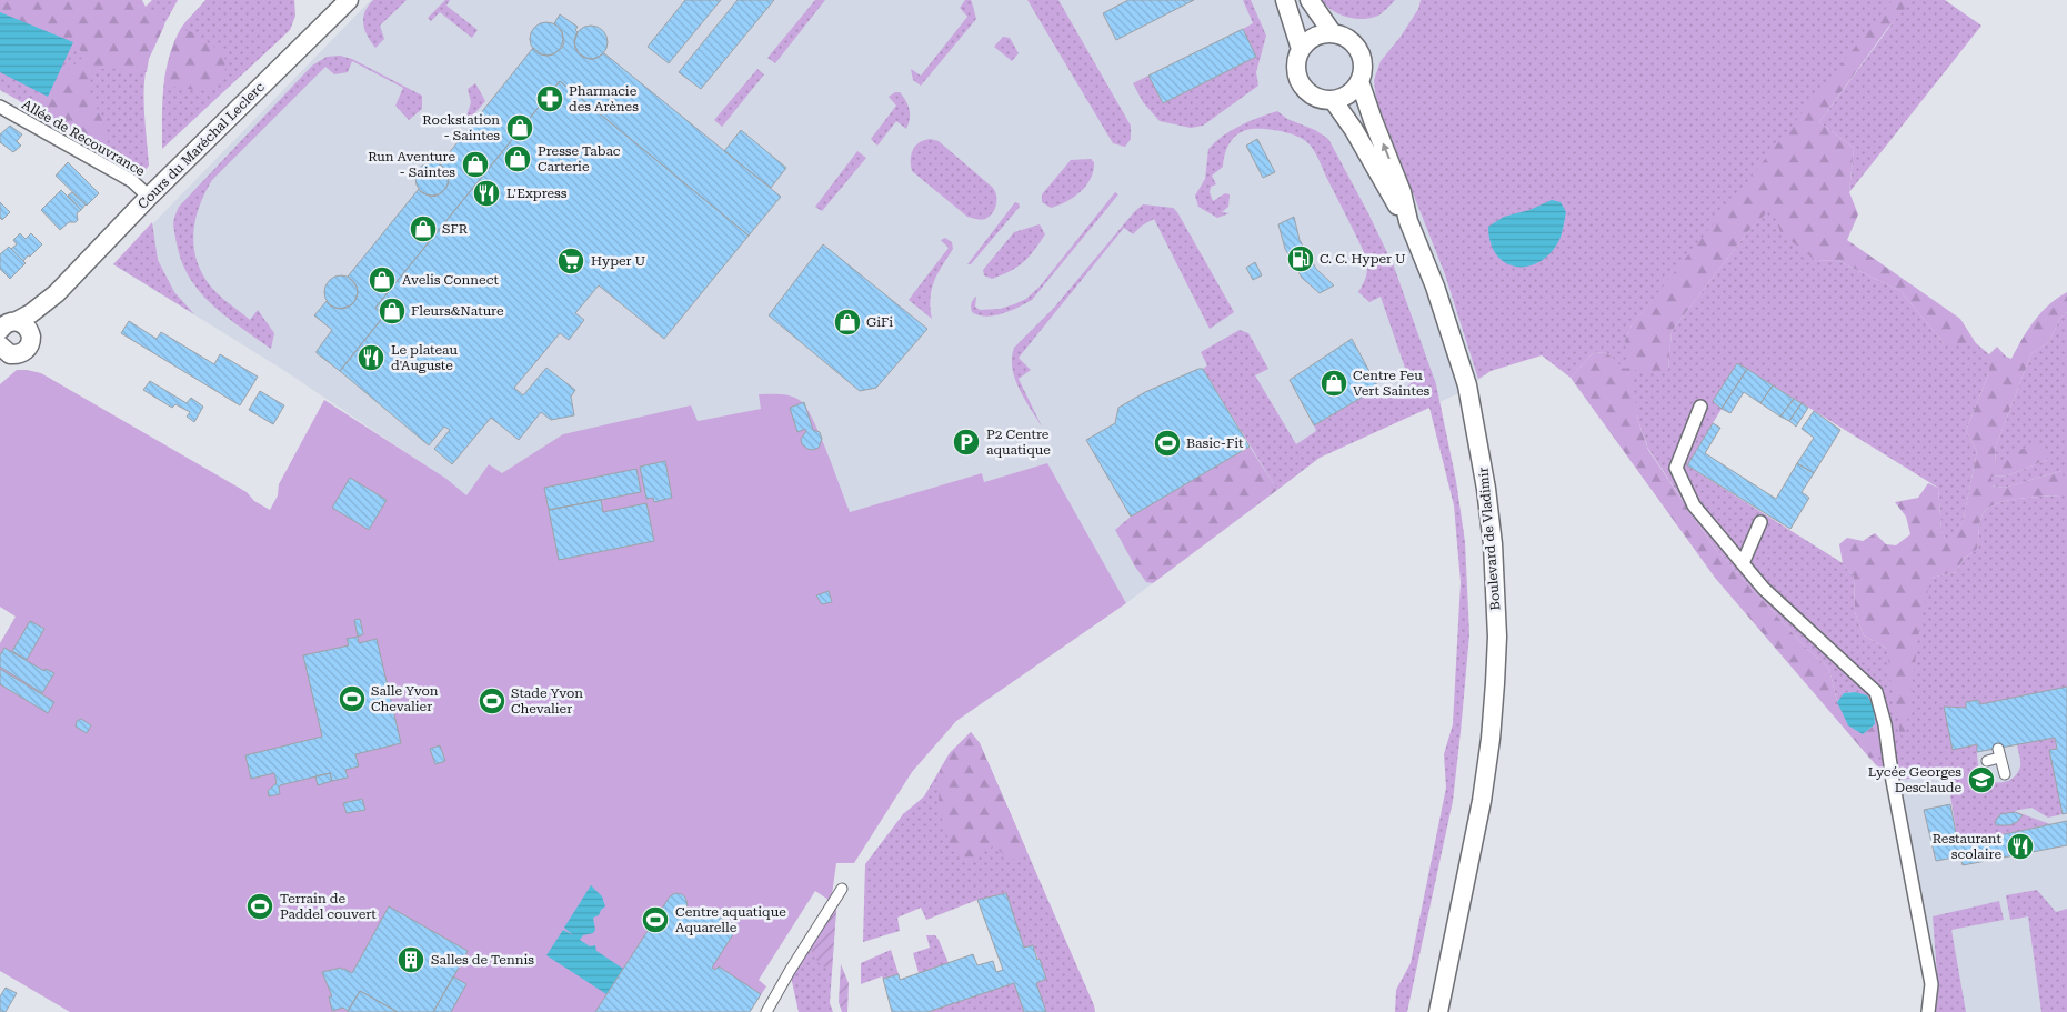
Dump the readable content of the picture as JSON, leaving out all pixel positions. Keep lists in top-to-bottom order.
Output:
{
  "streets": {
    "main road": ["Cours du Maréchal Leclerc", "Boulevard de Vladimir"],
    "street": ["Allée de Recouvrance"]
  },
  "crossings": [
    ["Allée de Recouvrance", "Cours du Maréchal Leclerc"]
  ],
  "places": {
    "pharmacy": ["Pharmacie des Arènes"],
    "shop": [
      "Rockstation - Saintes",
      "Presse Tabac Carterie",
      "Run Aventure - Saintes",
      "SFR",
      "Avelis Connect",
      "Fleurs&Nature",
      "GiFi",
      "Centre Feu Vert Saintes"
    ],
    "restaurant": ["L'Express", "Le plateau d'Auguste", "Restaurant scolaire"],
    "fuel station": ["C. C. Hyper U"],
    "supermarket": ["Hyper U"],
    "parking": ["P2 Centre aquatique"],
    "sports": [
      "Basic-Fit",
      "Salle Yvon Chevalier",
      "Stade Yvon Chevalier",
      "Terrain de Paddel couvert",
      "Centre aquatique Aquarelle"
    ],
    "school or university": ["Lycée Georges Desclaude"],
    "building": ["Salles de Tennis"]
  }
}
